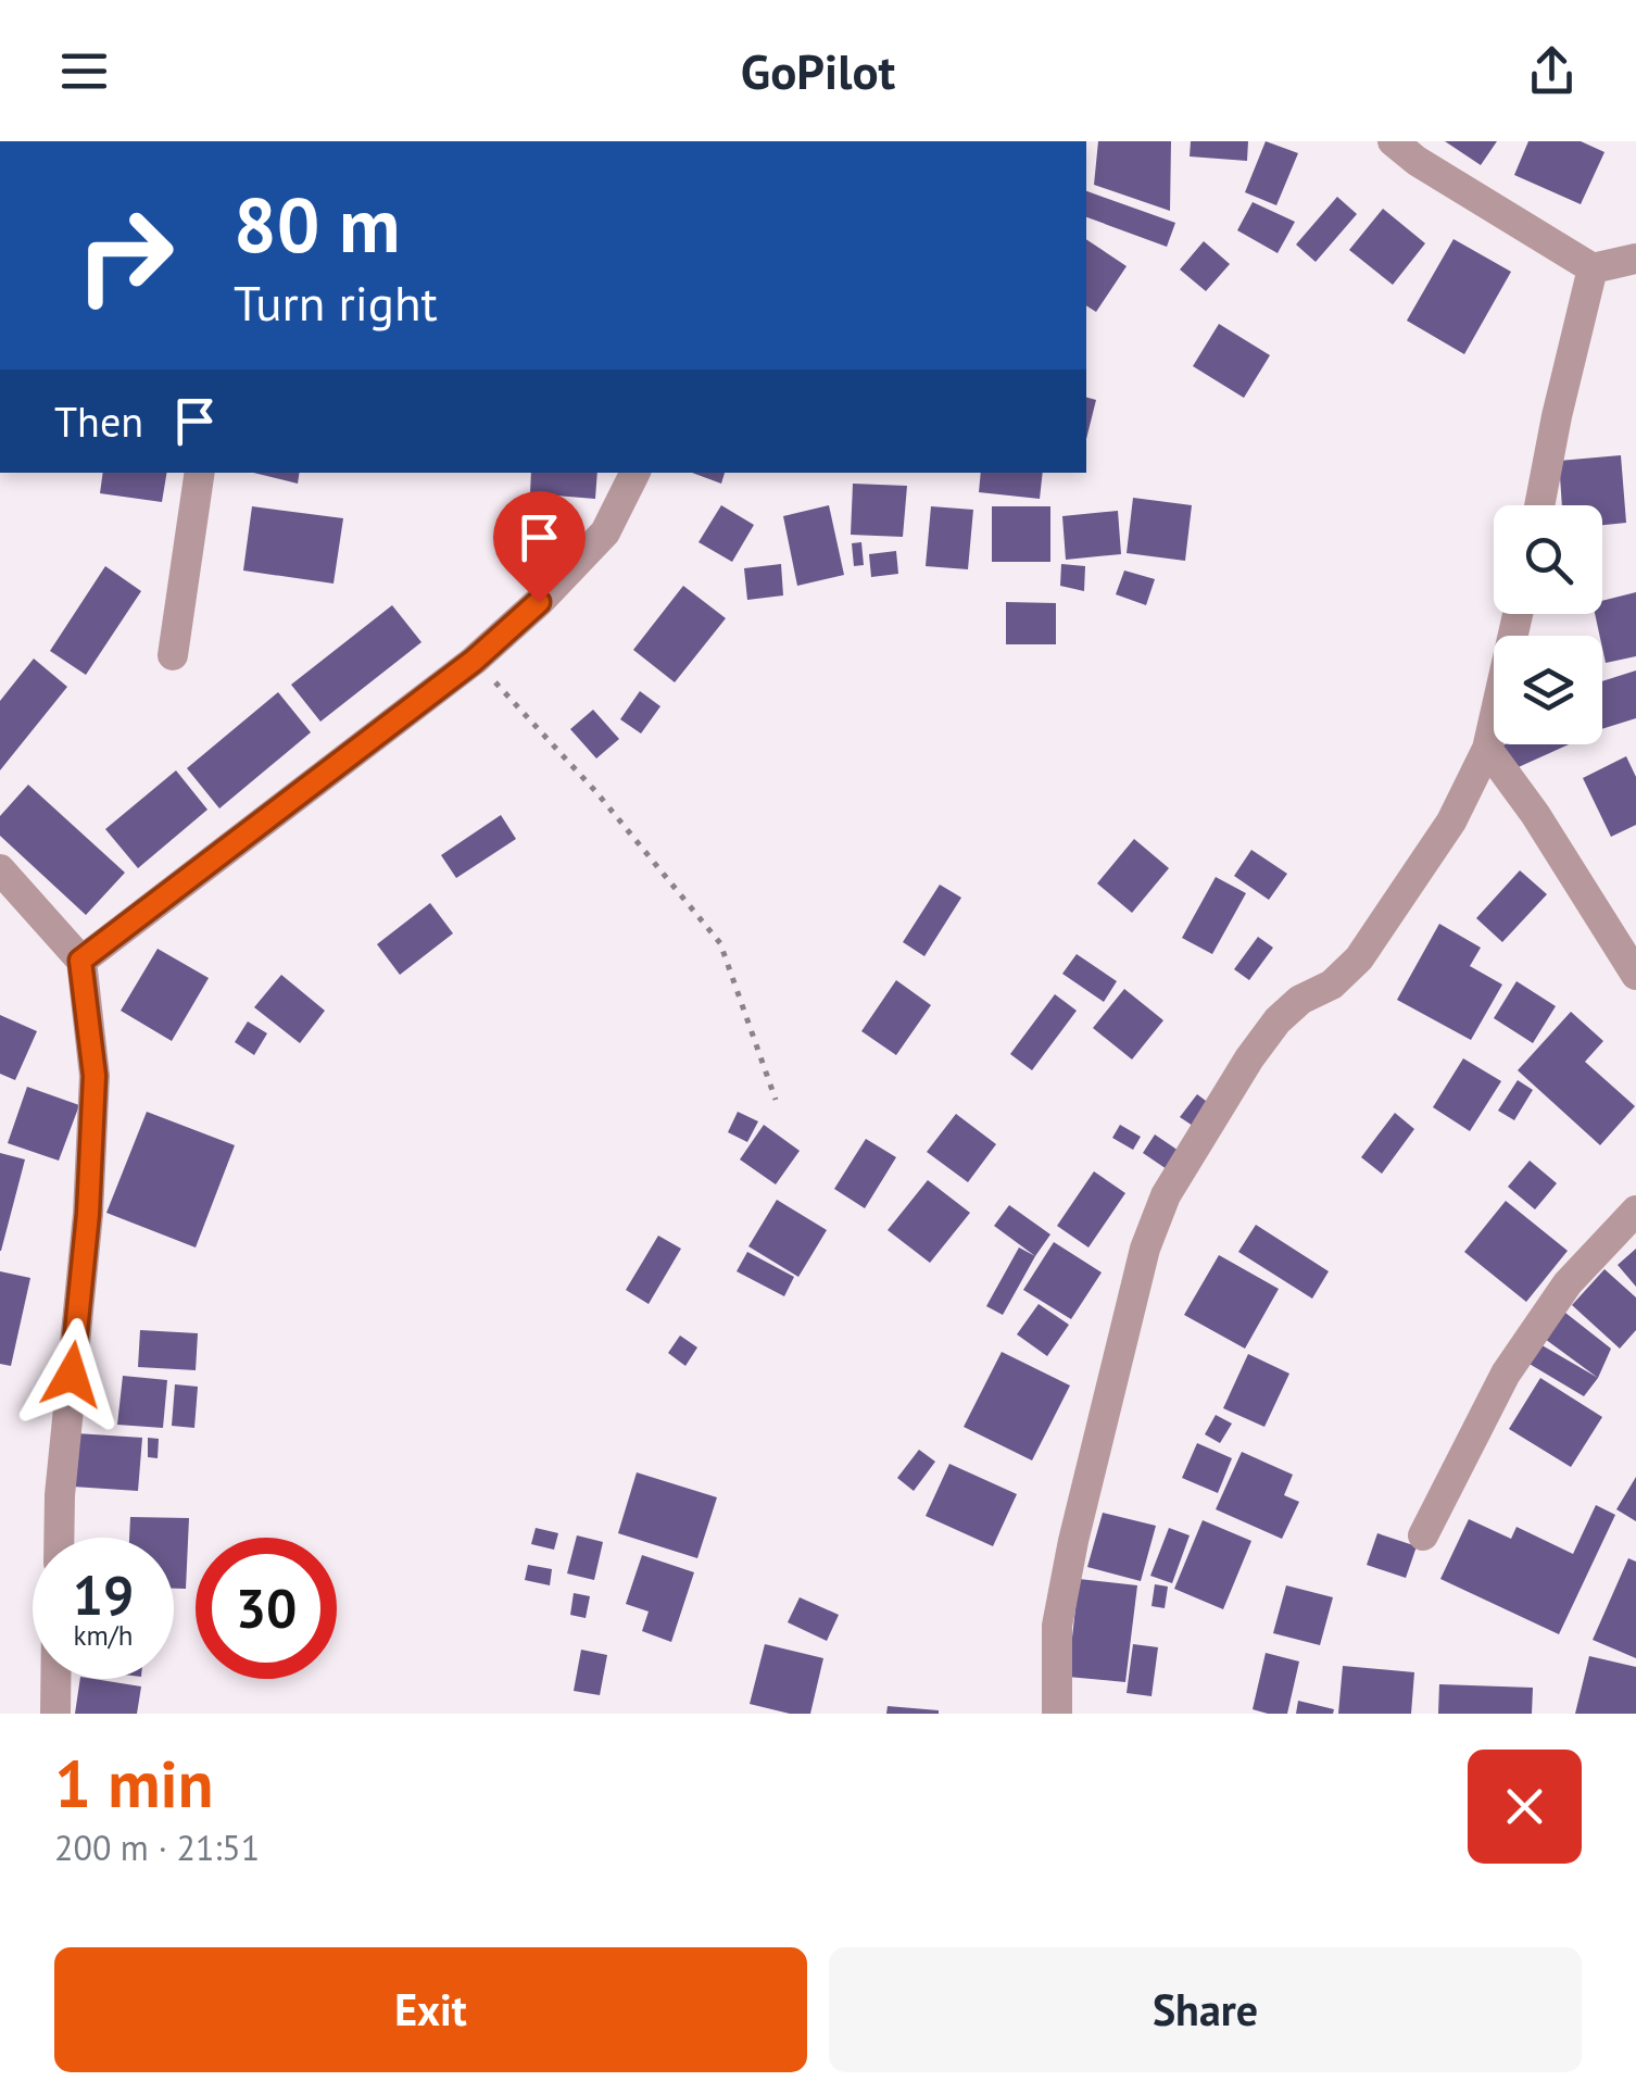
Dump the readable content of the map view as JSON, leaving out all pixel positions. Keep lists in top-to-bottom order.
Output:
{
  "page": {
    "header": "GoPilot",
    "turn": ["80 m", "Turn right"],
    "then": "Then",
    "speed": "19 km/h",
    "limit": "30",
    "heading": ["1 min", "200 m · 21:51"],
    "buttons": ["Exit", "Share"]
  }
}
